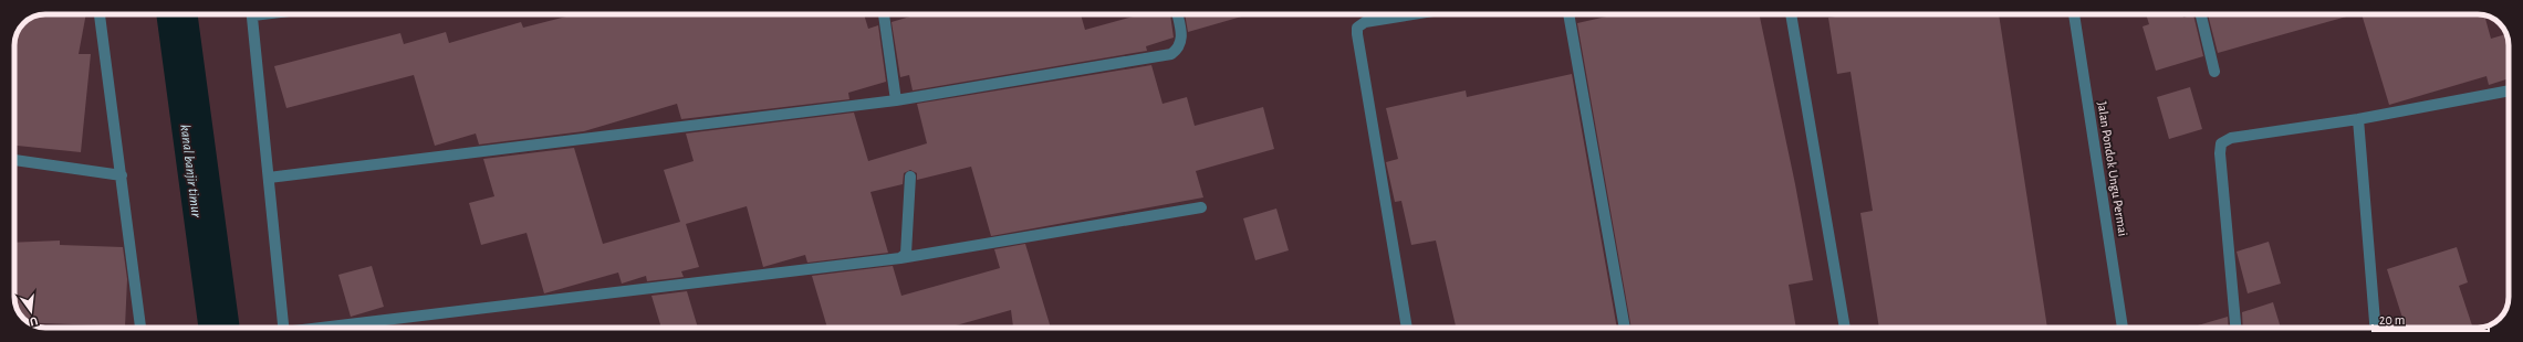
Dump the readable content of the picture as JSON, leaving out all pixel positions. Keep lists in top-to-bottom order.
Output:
{
  "streets": {
    "street": ["Jalan Pondok Ungu Permai"]
  },
  "water": ["kanal banjir timur"],
  "scale_bar": "20 m",
  "north": "bottom"
}
